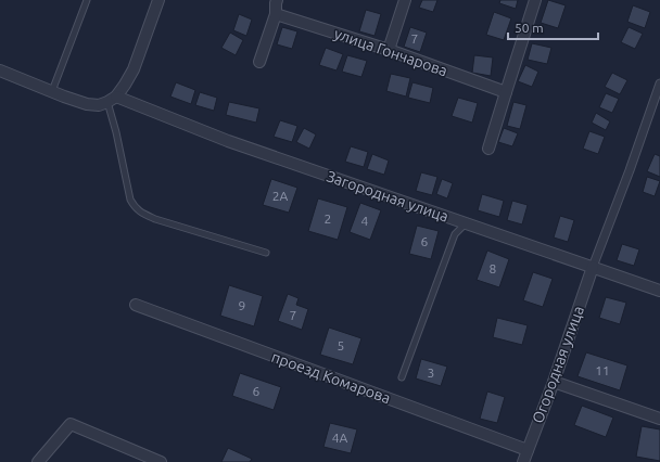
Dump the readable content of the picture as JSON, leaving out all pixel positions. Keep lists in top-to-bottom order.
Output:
{
  "streets": {
    "street": [
      "улица Гончарова",
      "Загородная улица",
      "Огородная улица",
      "проезд Комарова"
    ]
  },
  "crossings": [
    ["Загородная улица", "Огородная улица"],
    ["Огородная улица", "проезд Комарова"]
  ],
  "house_numbers": [
    "7",
    "2А",
    "2",
    "4",
    "6",
    "8",
    "9",
    "7",
    "5",
    "11",
    "3",
    "6",
    "4А"
  ],
  "scale_bar": "50 m"
}
